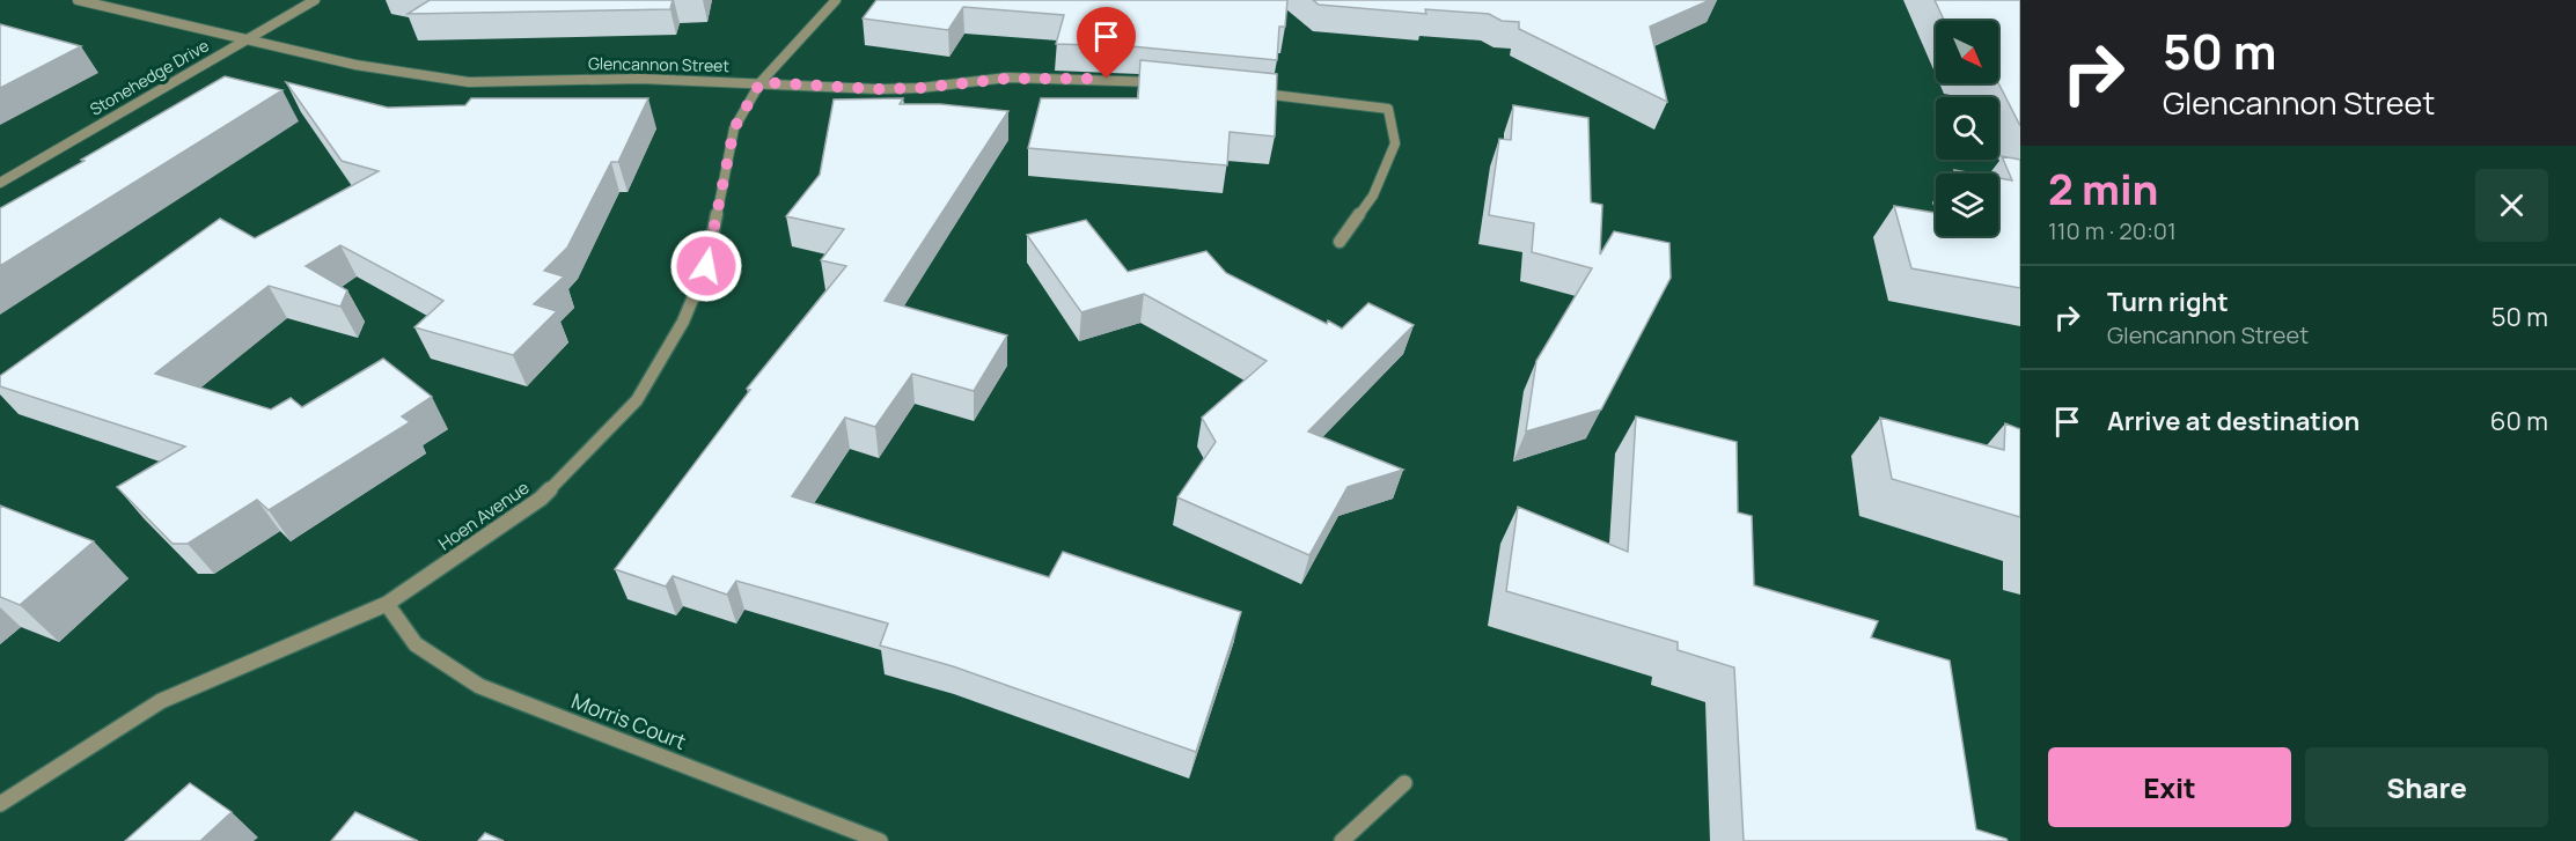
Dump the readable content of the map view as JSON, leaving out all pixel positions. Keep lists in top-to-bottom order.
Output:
{
  "streets": {
    "street": [
      "Glencannon Street",
      "Stonehedge Drive",
      "Hoen Avenue",
      "Morris Court"
    ]
  },
  "crossings": [
    ["Glencannon Street", "Stonehedge Drive"],
    ["Glencannon Street", "Hoen Avenue"],
    ["Hoen Avenue", "Morris Court"]
  ],
  "north": "bottom right",
  "page": {
    "turn": ["50 m", "Glencannon Street"],
    "heading": ["2 min", "110 m · 20:01"],
    "list": [
      {
        "name": "Turn right",
        "note": "Glencannon Street",
        "value": "50 m"
      },
      {
        "name": "Arrive at destination",
        "value": "60 m"
      }
    ],
    "buttons": ["Exit", "Share"]
  }
}
